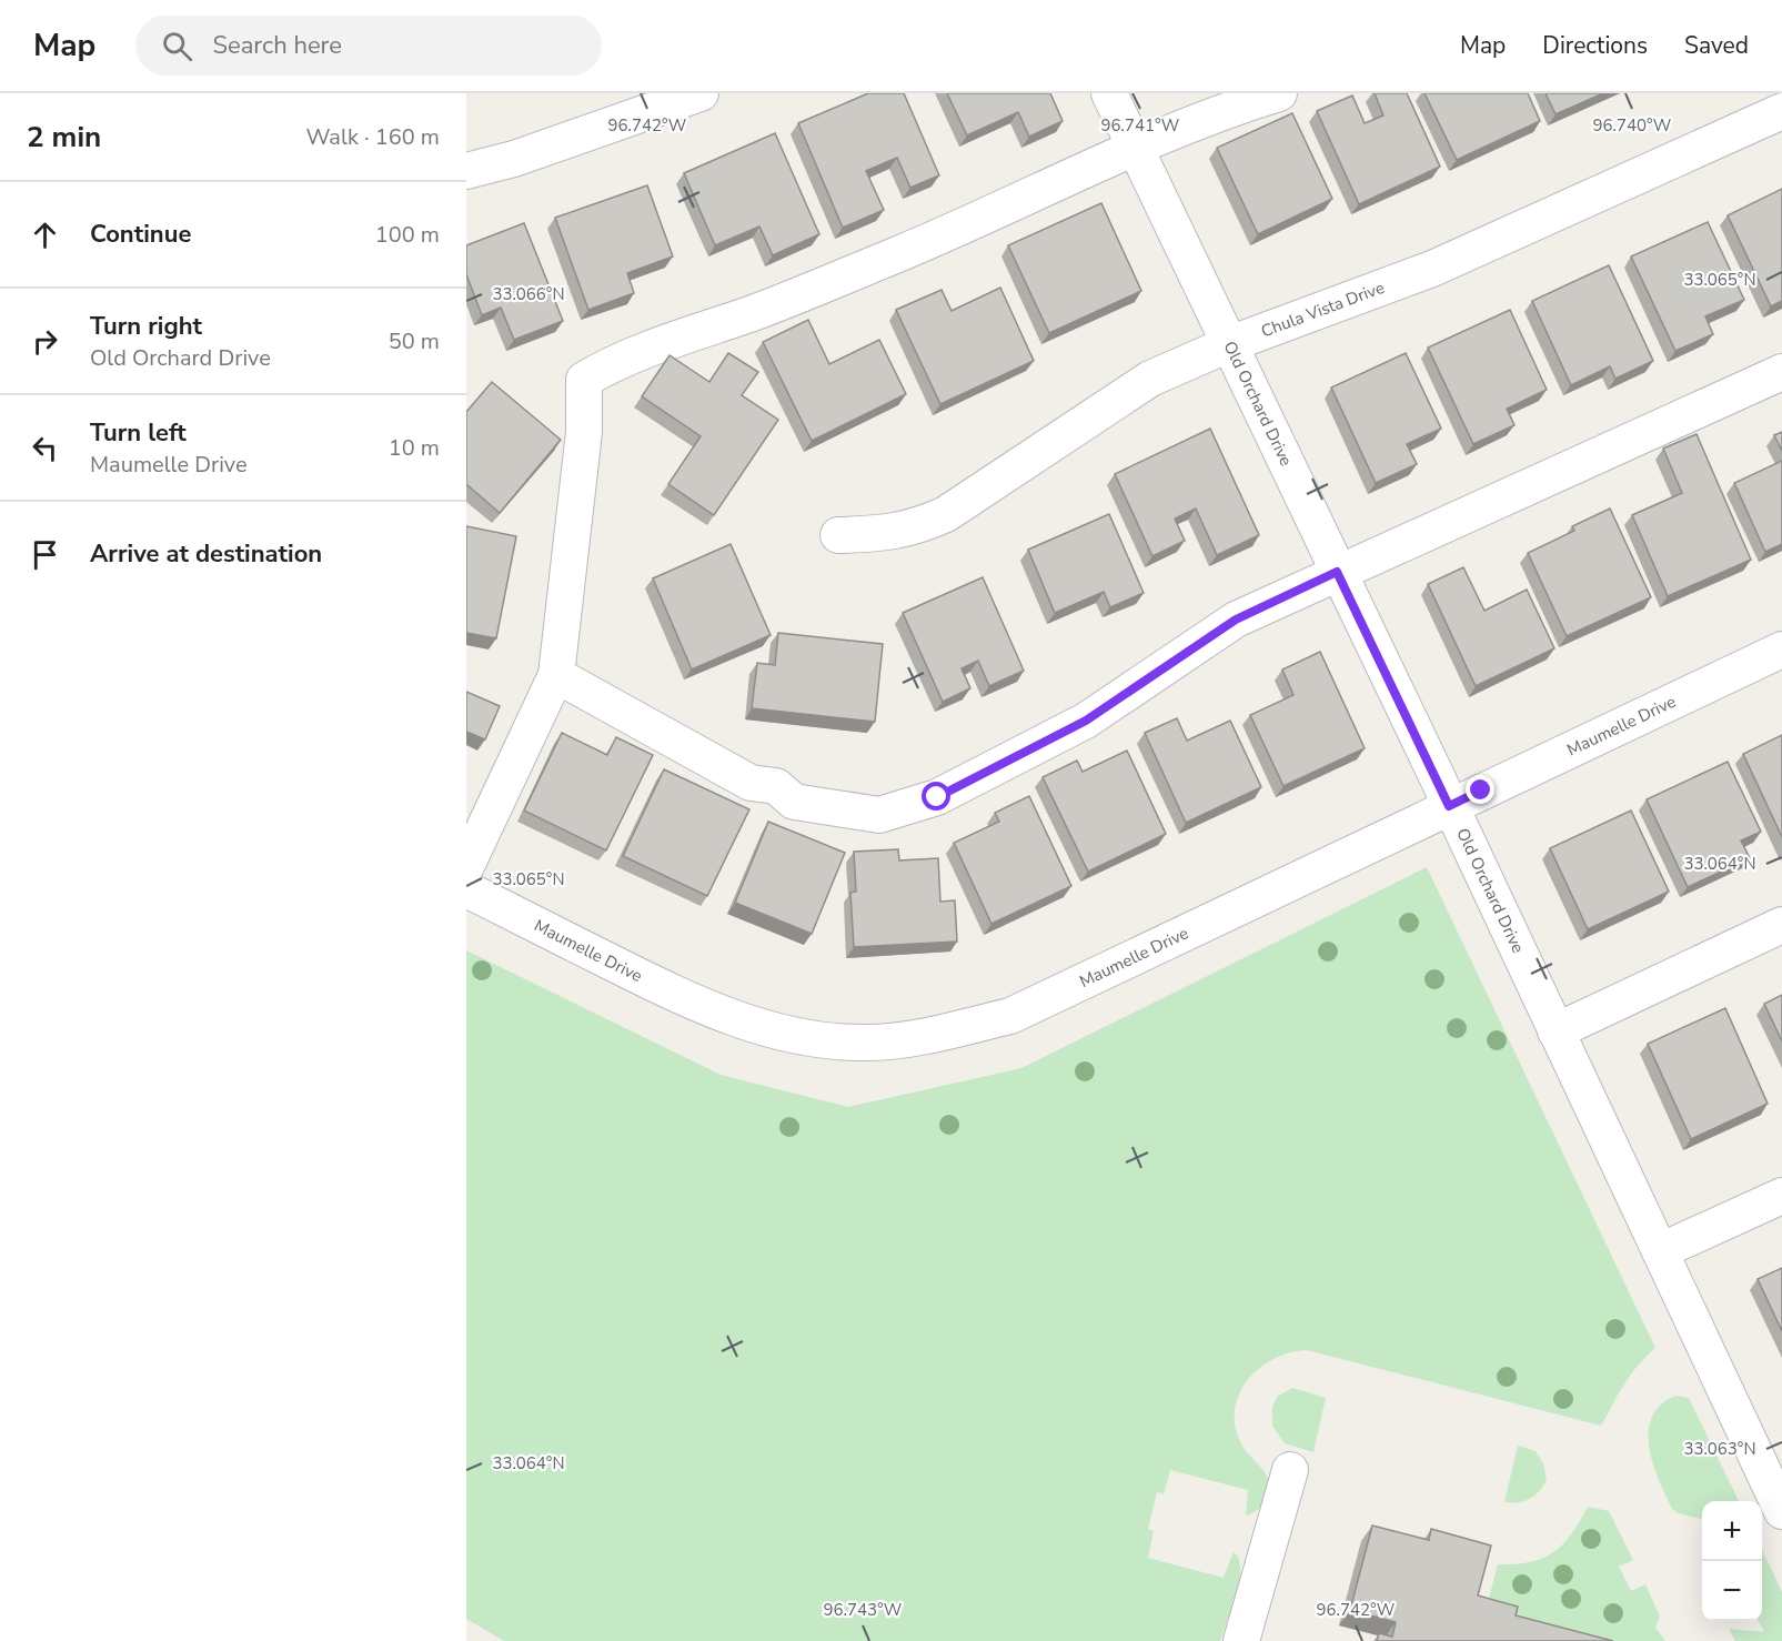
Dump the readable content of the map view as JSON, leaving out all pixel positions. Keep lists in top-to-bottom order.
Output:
{
  "streets": {
    "street": ["Chula Vista Drive", "Old Orchard Drive", "Maumelle Drive"]
  },
  "crossings": [
    ["Chula Vista Drive", "Old Orchard Drive"],
    ["Old Orchard Drive", "Maumelle Drive"]
  ],
  "page": {
    "header": "Map",
    "search": "Search here",
    "nav": ["Map", "Directions", "Saved"],
    "heading": ["2 min", "Walk · 160 m"],
    "list": [
      ["Continue", "100 m"],
      ["Turn right", "Old Orchard Drive", "50 m"],
      ["Turn left", "Maumelle Drive", "10 m"],
      "Arrive at destination"
    ],
    "map_buttons": ["+", "−"]
  },
  "coordinates": [
    "96.741°W",
    "96.740°W",
    "96.742°W",
    "33.065°N",
    "33.066°N",
    "33.064°N",
    "33.063°N",
    "96.743°W"
  ]
}
